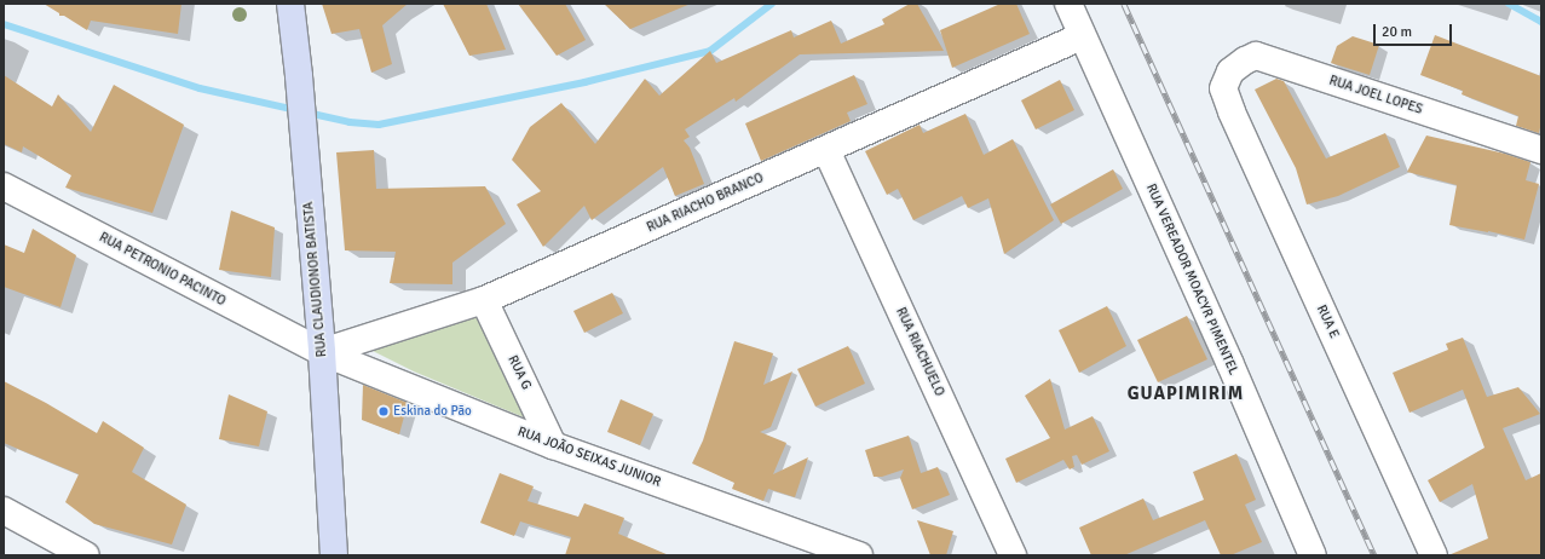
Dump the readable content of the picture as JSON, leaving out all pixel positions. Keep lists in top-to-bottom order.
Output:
{
  "streets": {
    "main road": ["RUA CLAUDIONOR BATISTA"],
    "street": [
      "RUA JOEL LOPES",
      "RUA RIACHO BRANCO",
      "RUA PETRONIO PACINTO",
      "RUA VEREADOR MOACYR PIMENTEL",
      "RUA E",
      "RUA RIACHUELO",
      "RUA G",
      "RUA JOÃO SEIXAS JUNIOR"
    ]
  },
  "crossings": [
    ["RUA JOEL LOPES", "RUA E"],
    ["RUA RIACHO BRANCO", "RUA PETRONIO PACINTO"],
    ["RUA RIACHO BRANCO", "RUA CLAUDIONOR BATISTA"],
    ["RUA RIACHO BRANCO", "RUA VEREADOR MOACYR PIMENTEL"],
    ["RUA RIACHO BRANCO", "RUA RIACHUELO"],
    ["RUA RIACHO BRANCO", "RUA G"],
    ["RUA RIACHO BRANCO", "RUA JOÃO SEIXAS JUNIOR"],
    ["RUA PETRONIO PACINTO", "RUA CLAUDIONOR BATISTA"],
    ["RUA PETRONIO PACINTO", "RUA JOÃO SEIXAS JUNIOR"],
    ["RUA CLAUDIONOR BATISTA", "RUA JOÃO SEIXAS JUNIOR"],
    ["RUA G", "RUA JOÃO SEIXAS JUNIOR"]
  ],
  "districts": ["GUAPIMIRIM"],
  "places": ["Eskina do Pão"],
  "scale_bar": "20 m"
}
